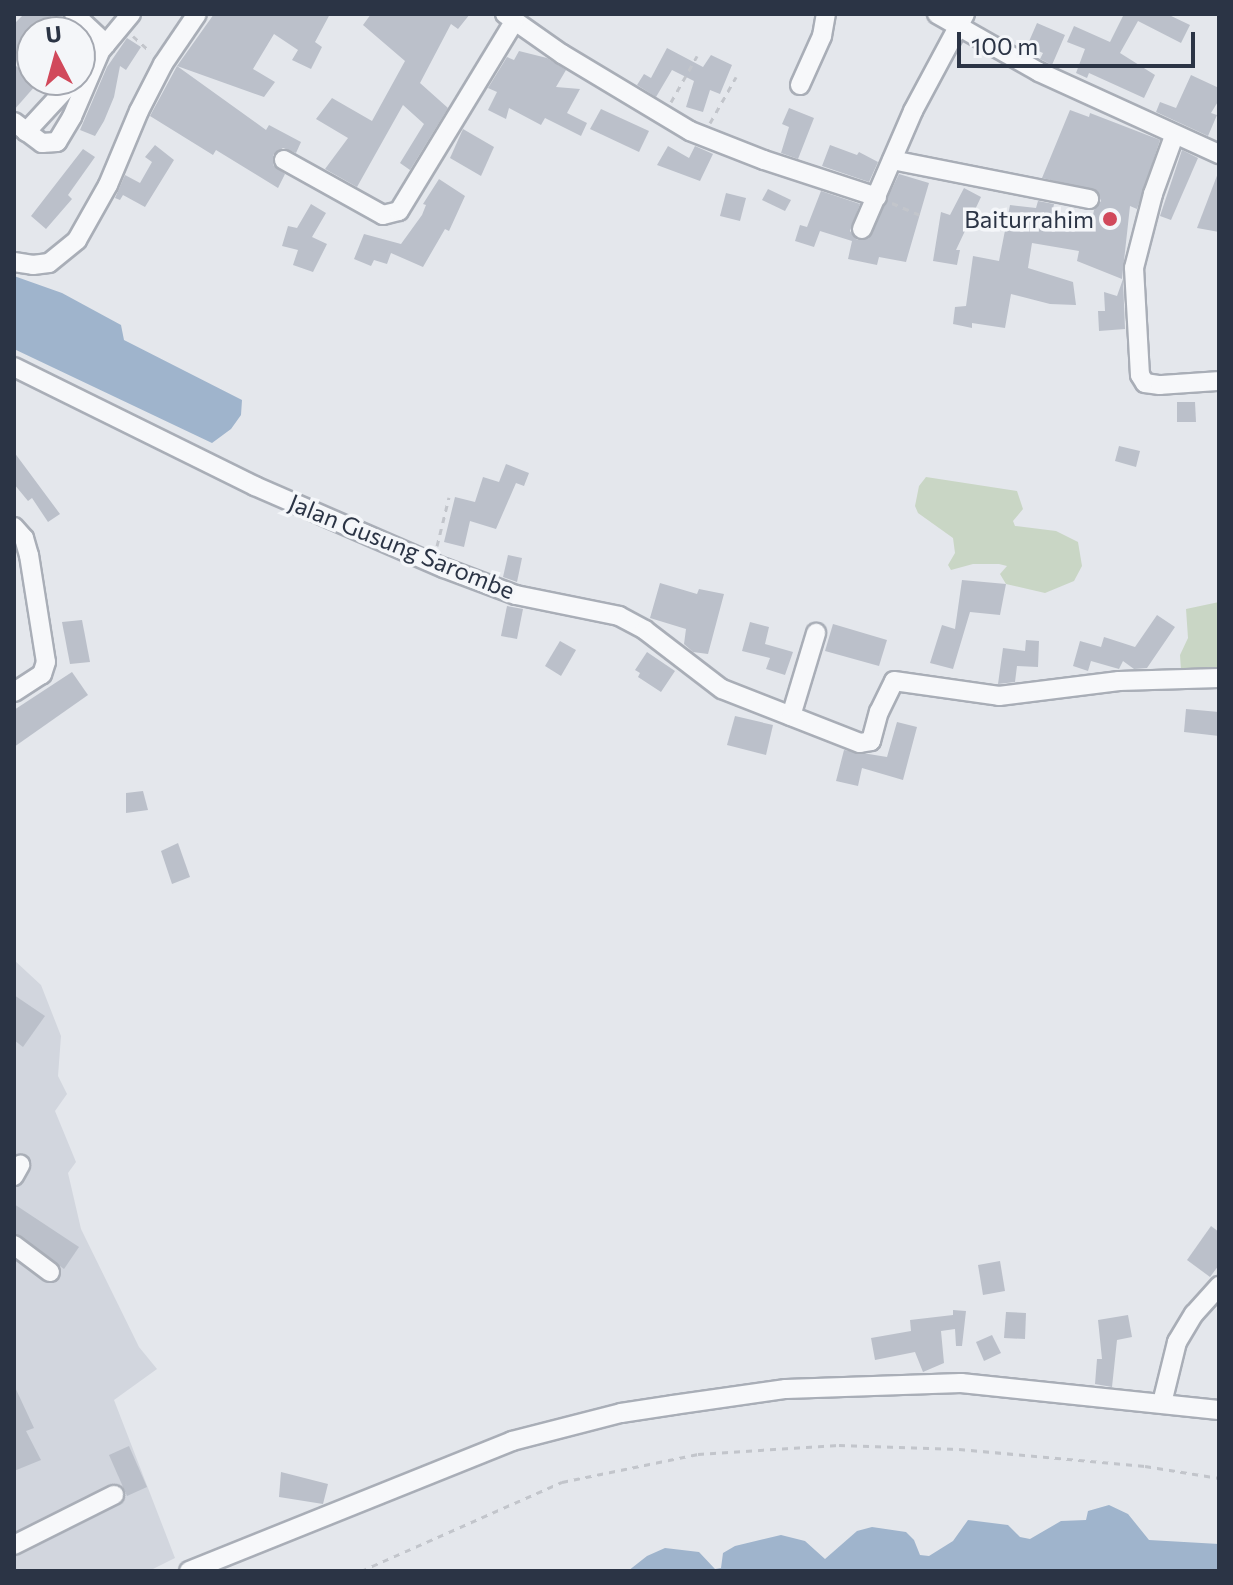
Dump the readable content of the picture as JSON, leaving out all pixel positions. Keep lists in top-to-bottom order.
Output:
{
  "streets": {
    "street": ["Jalan Gusung Sarombe"]
  },
  "places": ["Baiturrahim"],
  "scale_bar": "100 m",
  "north": "top"
}
